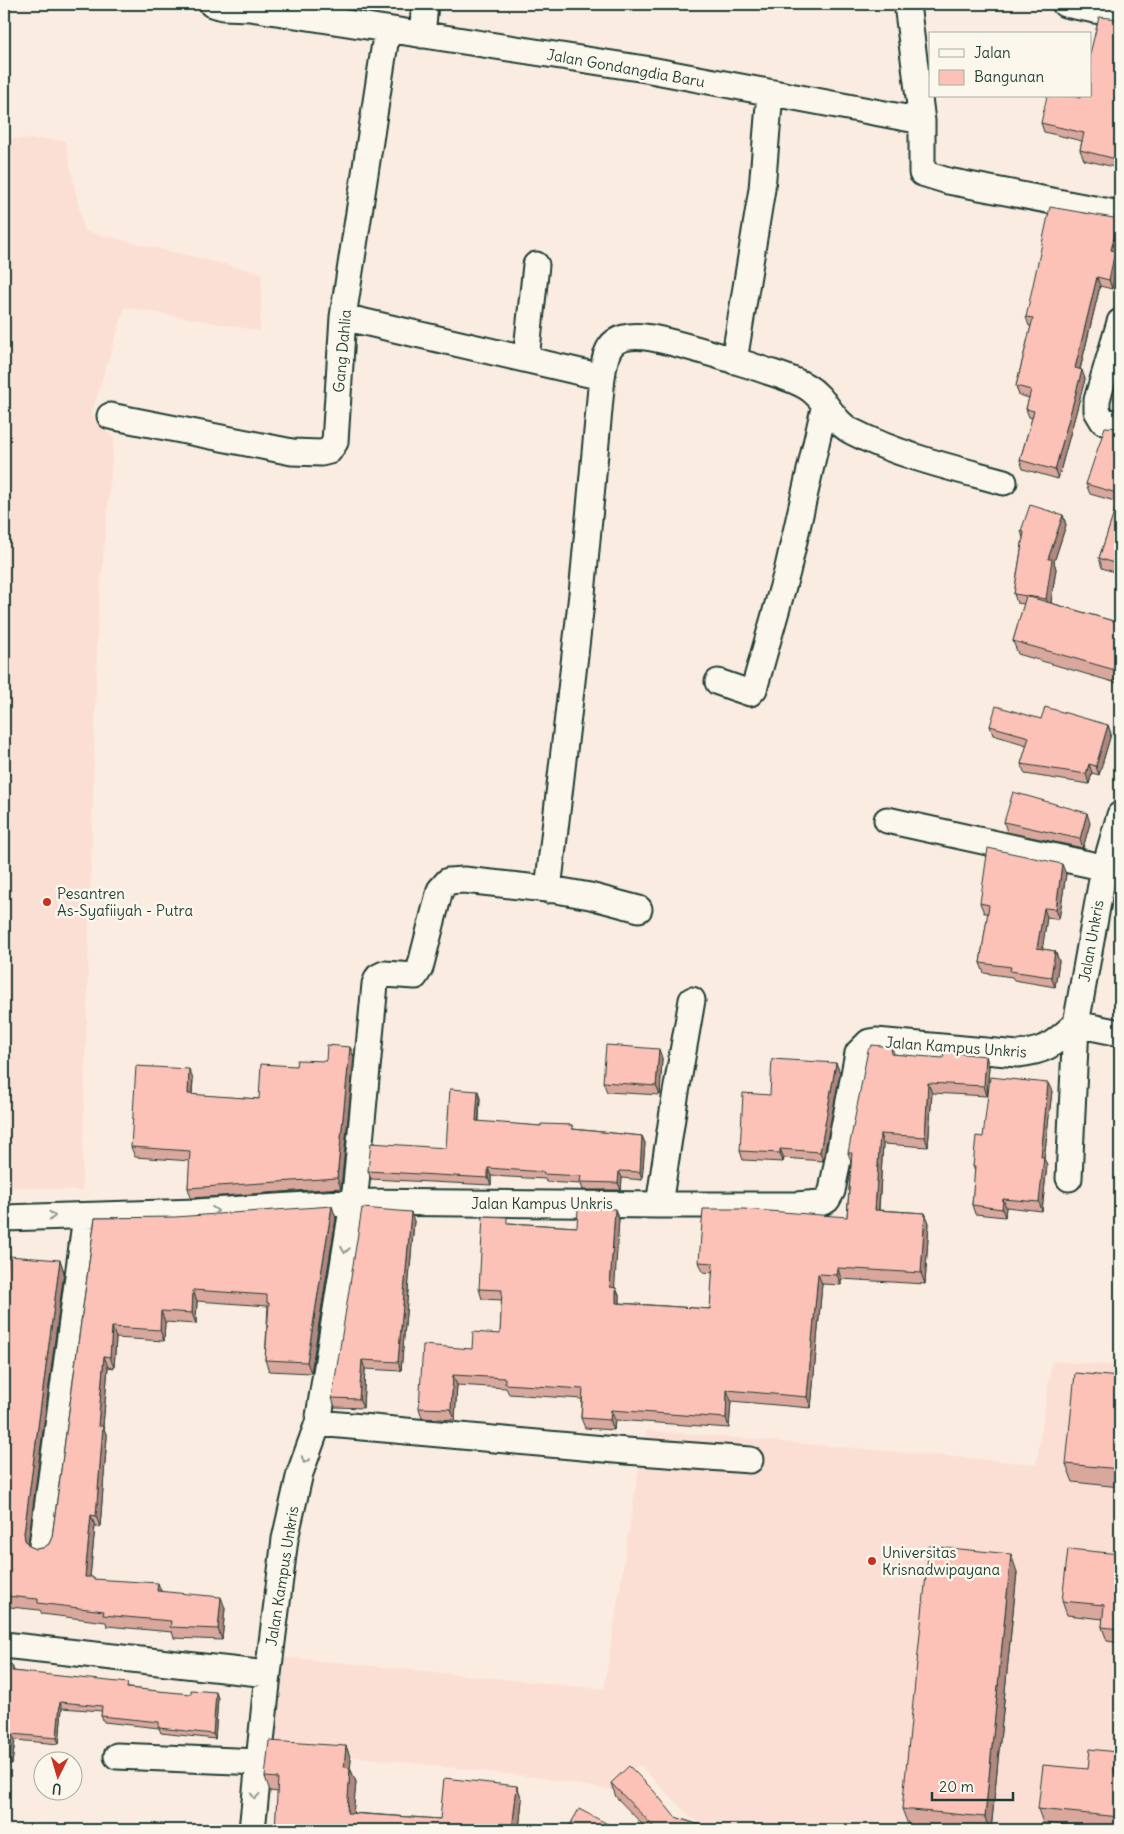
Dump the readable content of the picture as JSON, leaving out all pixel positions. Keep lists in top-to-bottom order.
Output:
{
  "streets": {
    "street": [
      "Jalan Gondangdia Baru",
      "Gang Dahlia",
      "Jalan Unkris",
      "Jalan Kampus Unkris"
    ]
  },
  "crossings": [
    ["Jalan Gondangdia Baru", "Gang Dahlia"],
    ["Jalan Unkris", "Jalan Kampus Unkris"]
  ],
  "one_way": ["Jalan Kampus Unkris"],
  "places": ["Pesantren As-Syafiiyah - Putra", "Universitas Krisnadwipayana"],
  "legend": ["Jalan", "Bangunan"],
  "scale_bar": "20 m",
  "north": "bottom"
}
